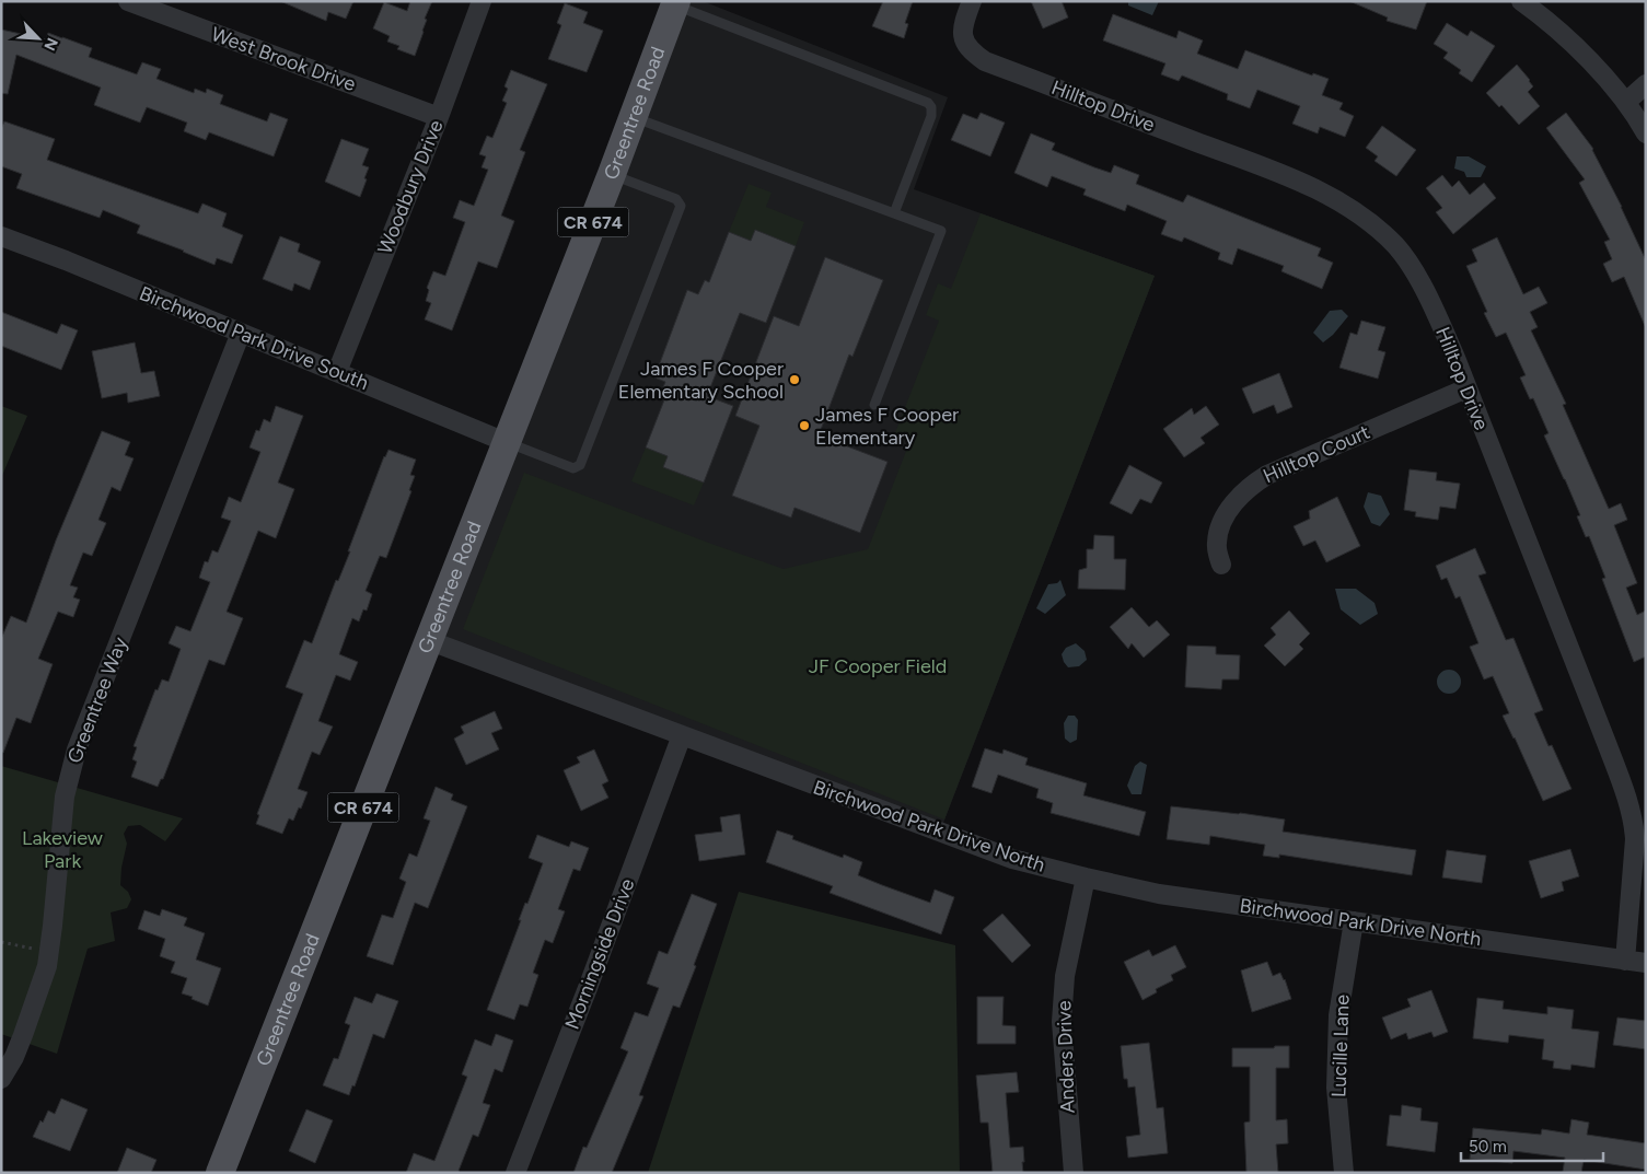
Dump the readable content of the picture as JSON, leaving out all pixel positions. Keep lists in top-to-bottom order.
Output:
{
  "streets": {
    "main road": ["Greentree Road", "CR 674"],
    "street": [
      "West Brook Drive",
      "Hilltop Drive",
      "Woodbury Drive",
      "Birchwood Park Drive South",
      "Hilltop Court",
      "Greentree Way",
      "Birchwood Park Drive North",
      "Morningside Drive",
      "Lucille Lane",
      "Anders Drive"
    ]
  },
  "crossings": [
    ["West Brook Drive", "Woodbury Drive"],
    ["Hilltop Drive", "Hilltop Court"],
    ["Hilltop Drive", "Birchwood Park Drive North"],
    ["Greentree Road", "Birchwood Park Drive South"],
    ["Greentree Road", "Birchwood Park Drive North"],
    ["Woodbury Drive", "Birchwood Park Drive South"],
    ["Birchwood Park Drive South", "Greentree Way"],
    ["Birchwood Park Drive North", "Morningside Drive"],
    ["Birchwood Park Drive North", "Lucille Lane"],
    ["Birchwood Park Drive North", "Anders Drive"]
  ],
  "parks": ["JF Cooper Field", "Lakeview Park"],
  "places": ["James F Cooper Elementary School", "James F Cooper Elementary"],
  "scale_bar": "50 m",
  "north": "bottom right"
}
